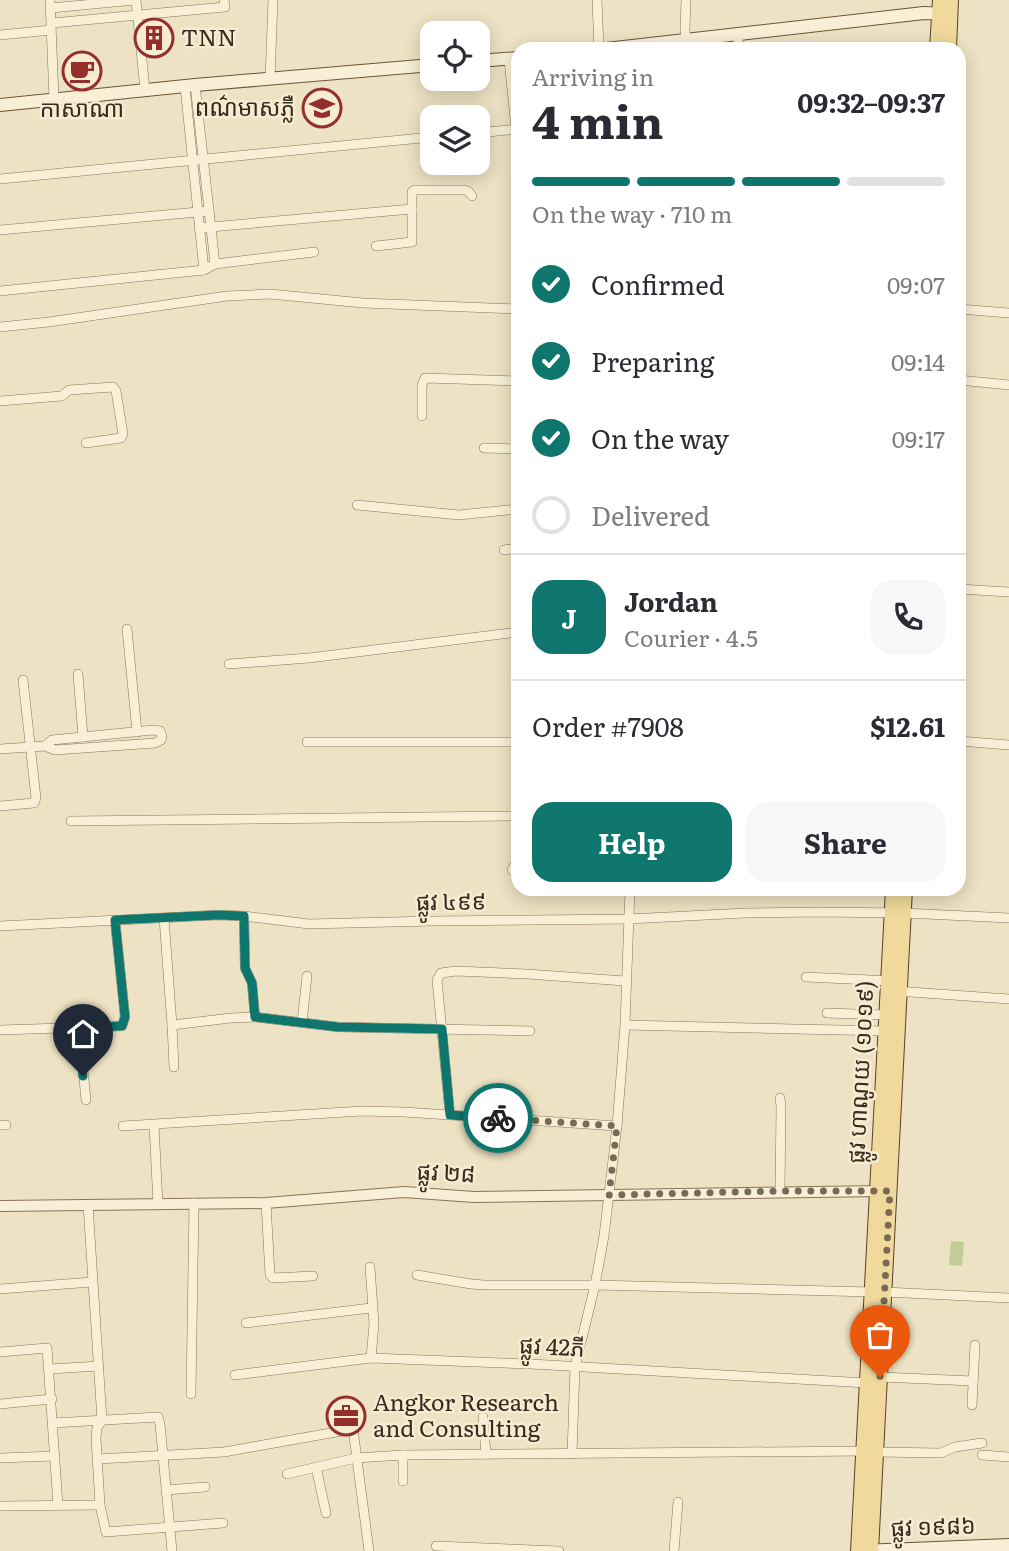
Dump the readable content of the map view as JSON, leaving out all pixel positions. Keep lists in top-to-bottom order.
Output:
{
  "streets": {
    "main road": ["ផ្លូវ ហាណូយ (១០១៩)", "ផ្លូវ ១៩៨៦"],
    "street": ["ផ្លូវ ៤៩៩", "ផ្លូវ ២៨", "ផ្លូវ 42ភី"]
  },
  "crossings": [
    ["ផ្លូវ ៤៩៩", "ផ្លូវ ហាណូយ (១០១៩)"],
    ["ផ្លូវ ហាណូយ (១០១៩)", "ផ្លូវ ២៨"],
    ["ផ្លូវ ហាណូយ (១០១៩)", "ផ្លូវ 42ភី"],
    ["ផ្លូវ ហាណូយ (១០១៩)", "ផ្លូវ ១៩៨៦"]
  ],
  "places": {
    "building": ["TNN"],
    "cafe": ["កាសាណា"],
    "school or university": ["ពណ៌មាសភ្លឺ"],
    "office": ["Angkor Research and Consulting"]
  },
  "page": {
    "heading": ["4 min", "Arriving in", "09:32–09:37"],
    "panel": [
      "Jordan",
      "Courier · 4.5",
      "Order #7908",
      "$12.61"
    ],
    "bar": "On the way · 710 m",
    "list": [
      ["Confirmed", "09:07"],
      ["Preparing", "09:14"],
      ["On the way", "09:17"],
      "Delivered"
    ],
    "round": "J",
    "buttons": ["Help", "Share"]
  }
}
